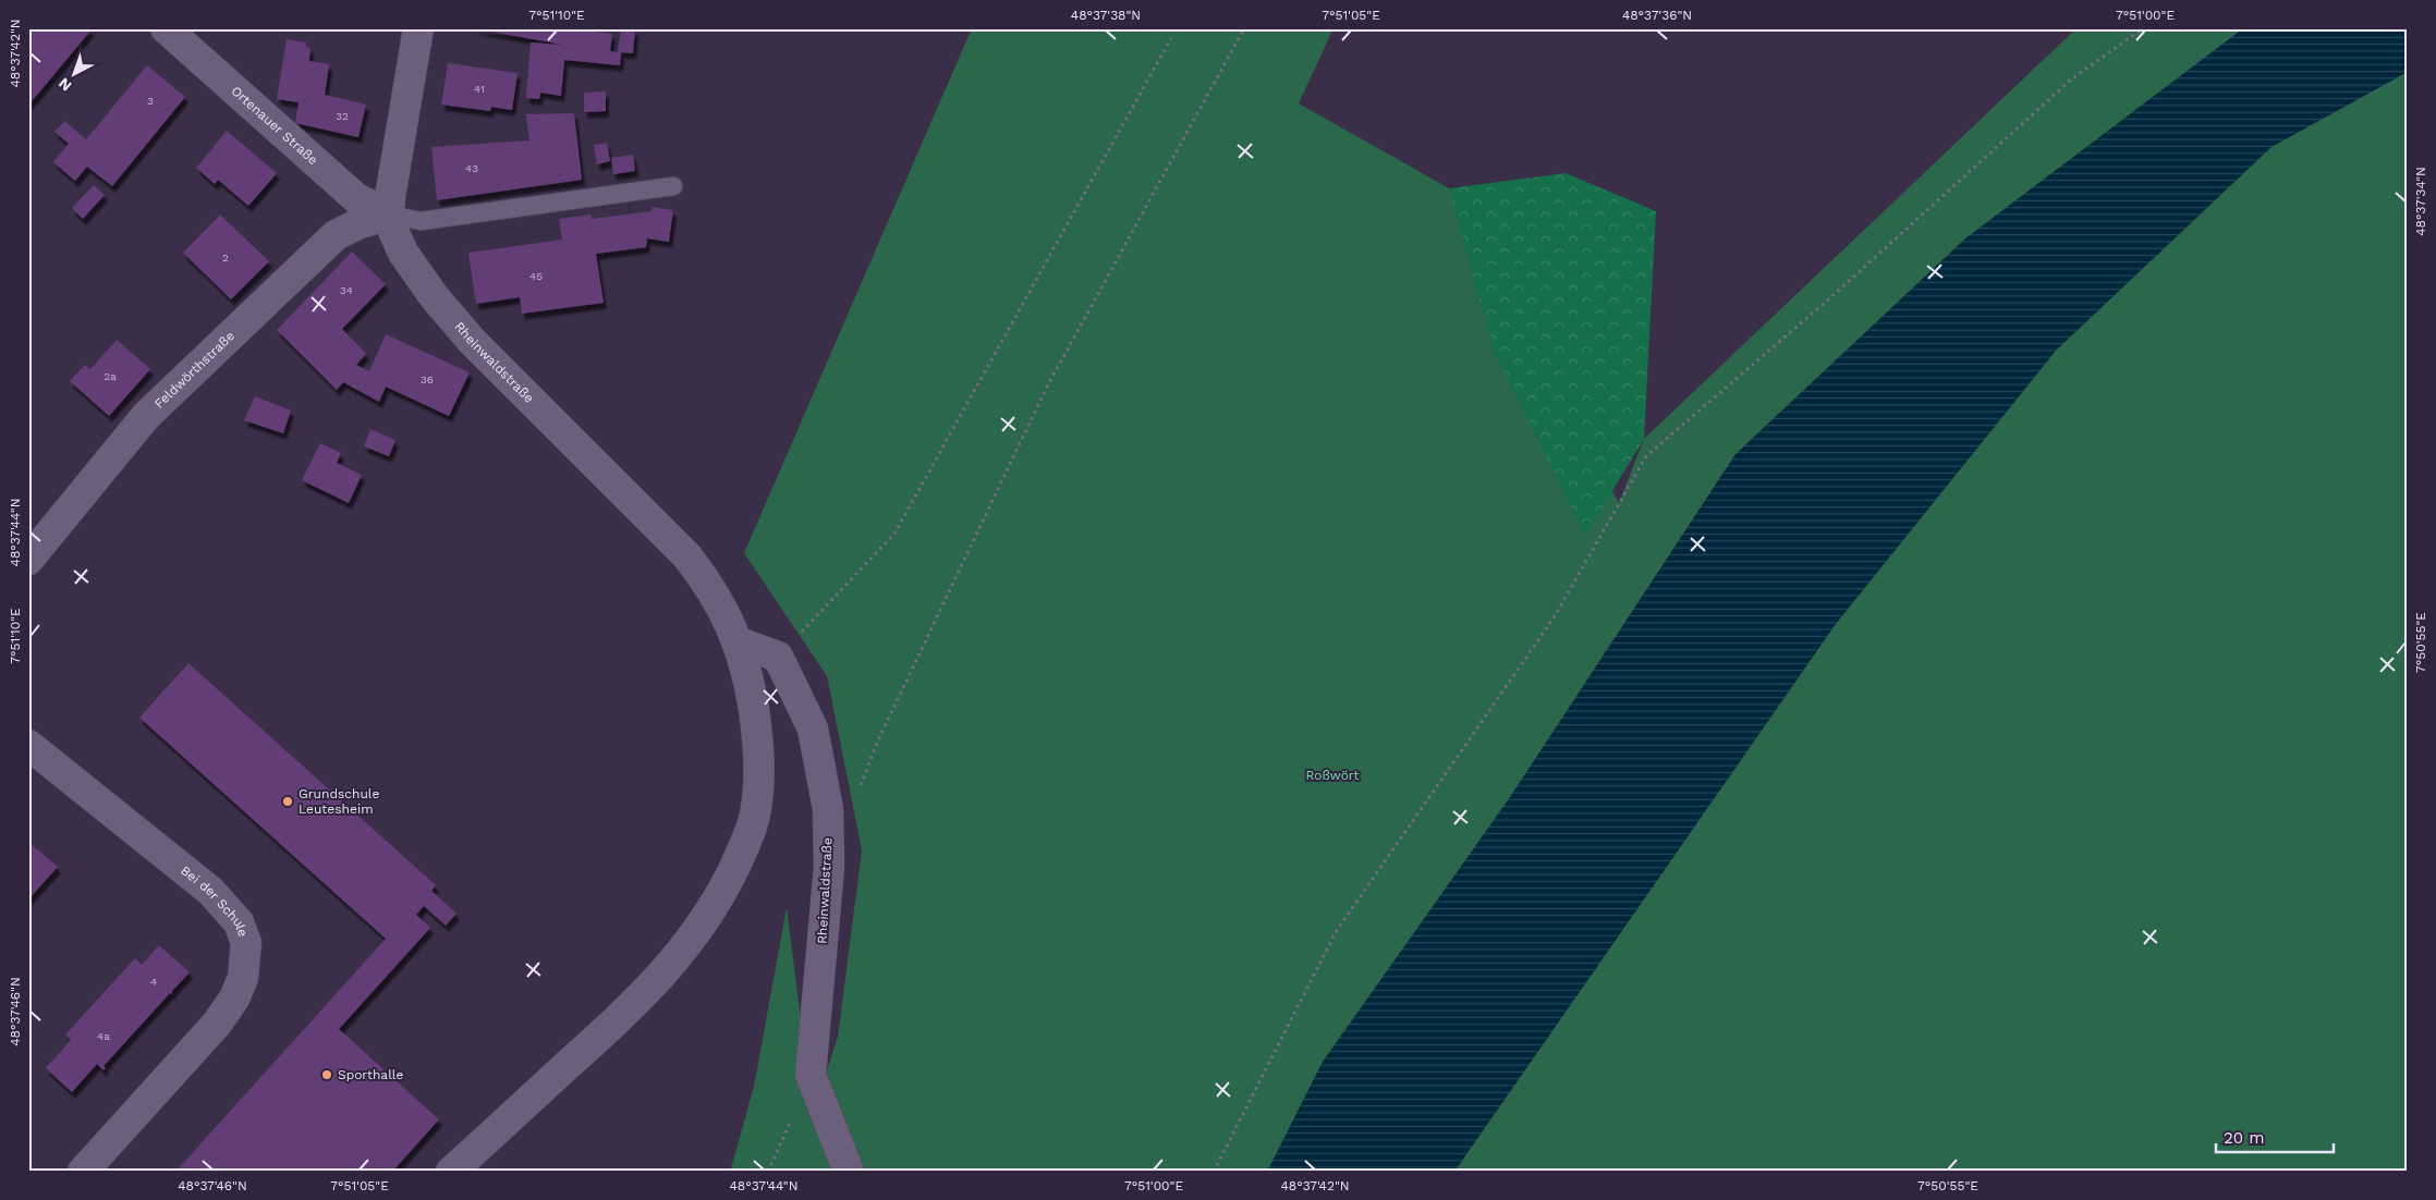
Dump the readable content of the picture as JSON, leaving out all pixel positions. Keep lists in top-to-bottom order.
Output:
{
  "streets": {
    "street": [
      "Ortenauer Straße",
      "Rheinwaldstraße",
      "Feldwörthstraße",
      "Bei der Schule"
    ]
  },
  "crossings": [
    ["Ortenauer Straße", "Rheinwaldstraße"],
    ["Ortenauer Straße", "Feldwörthstraße"],
    ["Rheinwaldstraße", "Feldwörthstraße"]
  ],
  "parks": ["Roßwört"],
  "places": ["Grundschule Leutesheim", "Sporthalle"],
  "house_numbers": [
    "41",
    "3",
    "32",
    "43",
    "2",
    "45",
    "34",
    "2a",
    "36",
    "4",
    "4a"
  ],
  "scale_bar": "20 m",
  "north": "bottom left",
  "coordinates": [
    "7°51'10\"E",
    "48°37'38\"N",
    "7°51'05\"E",
    "48°37'36\"N",
    "7°51'00\"E",
    "48°37'42\"N",
    "48°37'34\"N",
    "48°37'44\"N",
    "7°50'55\"E",
    "48°37'46\"N"
  ]
}
